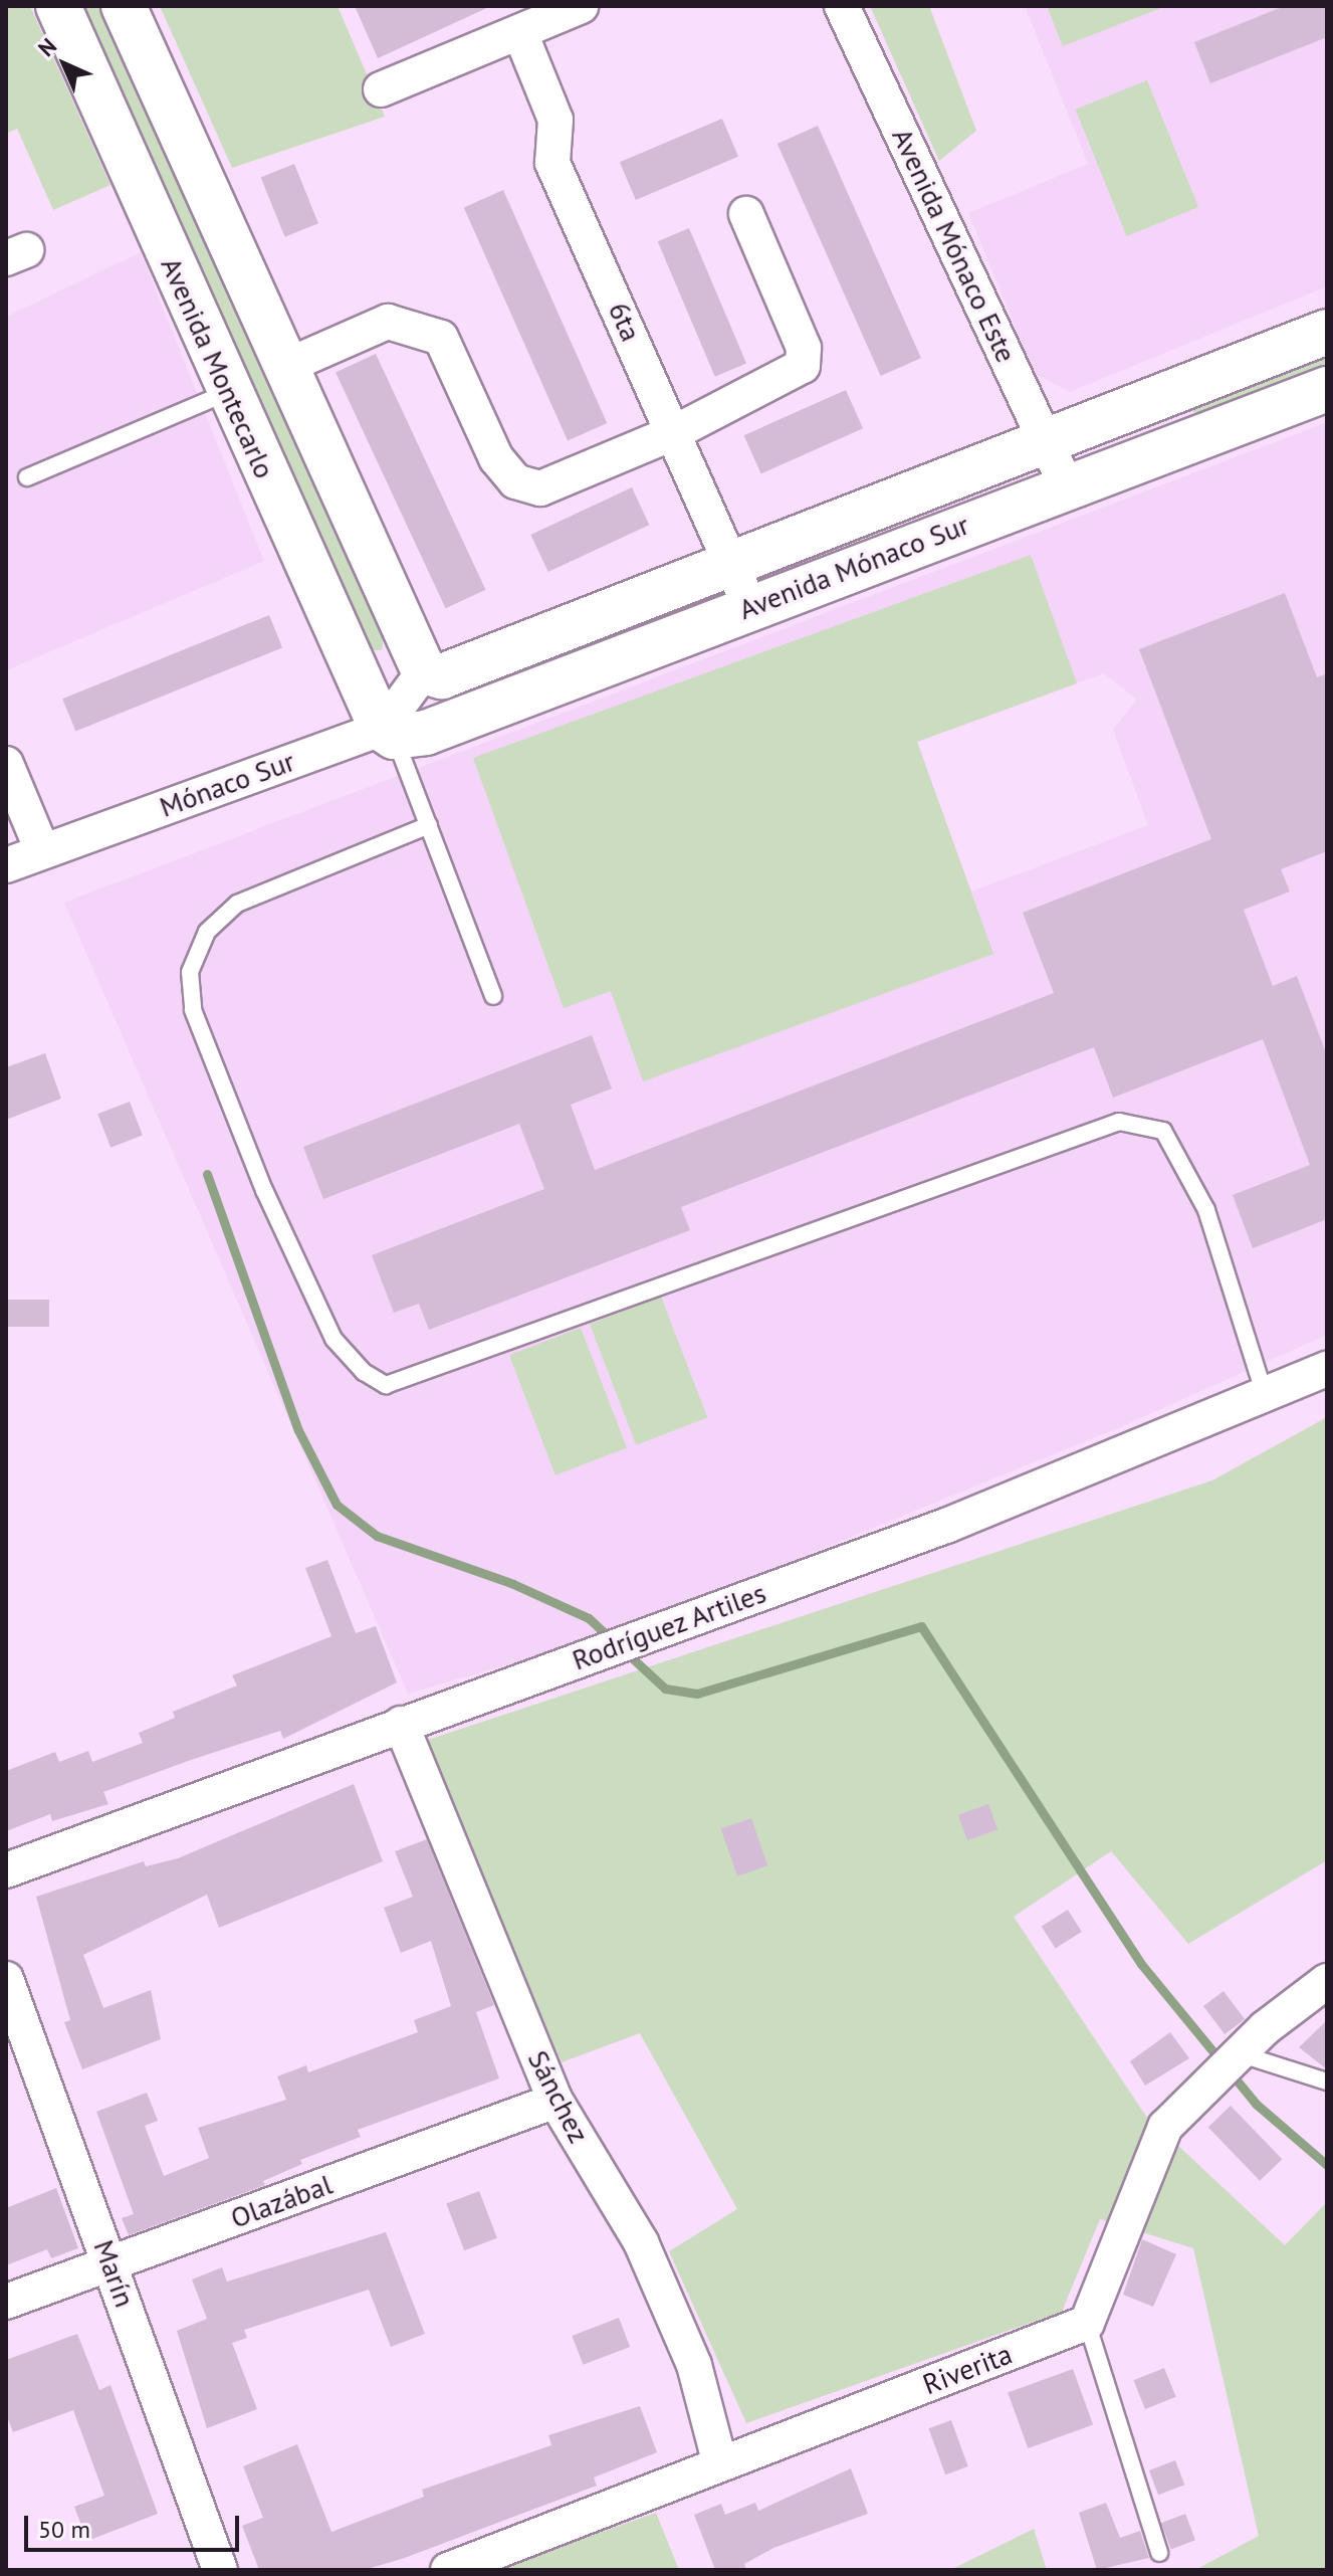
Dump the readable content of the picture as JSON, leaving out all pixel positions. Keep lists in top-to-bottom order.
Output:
{
  "streets": {
    "main road": ["Avenida Montecarlo", "Avenida Mónaco Sur"],
    "street": [
      "Avenida Mónaco Este",
      "6ta",
      "Mónaco Sur",
      "Rodríguez Artiles",
      "Sánchez",
      "Olazábal",
      "Marín",
      "Riverita"
    ]
  },
  "crossings": [
    ["Avenida Mónaco Este", "Avenida Mónaco Sur"],
    ["6ta", "Avenida Mónaco Sur"],
    ["Avenida Montecarlo", "Avenida Mónaco Sur"],
    ["Avenida Montecarlo", "Mónaco Sur"],
    ["Avenida Mónaco Sur", "Mónaco Sur"],
    ["Rodríguez Artiles", "Sánchez"],
    ["Sánchez", "Olazábal"],
    ["Sánchez", "Riverita"],
    ["Olazábal", "Marín"]
  ],
  "scale_bar": "50 m",
  "north": "top left"
}
